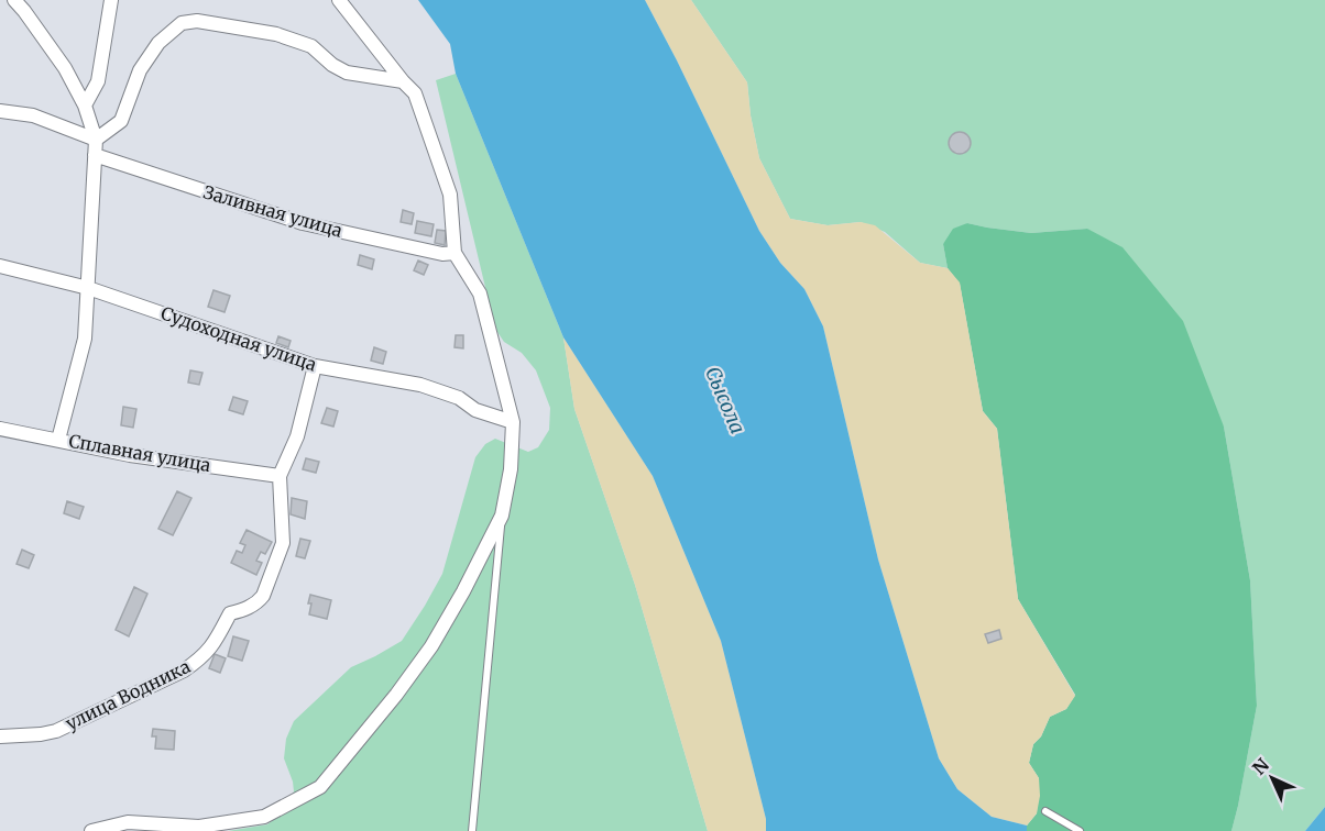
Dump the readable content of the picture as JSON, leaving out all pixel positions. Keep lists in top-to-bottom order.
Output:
{
  "streets": {
    "street": [
      "Заливная улица",
      "Судоходная улица",
      "Сплавная улица",
      "улица Водника"
    ]
  },
  "crossings": [
    ["Судоходная улица", "улица Водника"],
    ["Сплавная улица", "улица Водника"]
  ],
  "water": ["Сысола"],
  "north": "top left"
}
